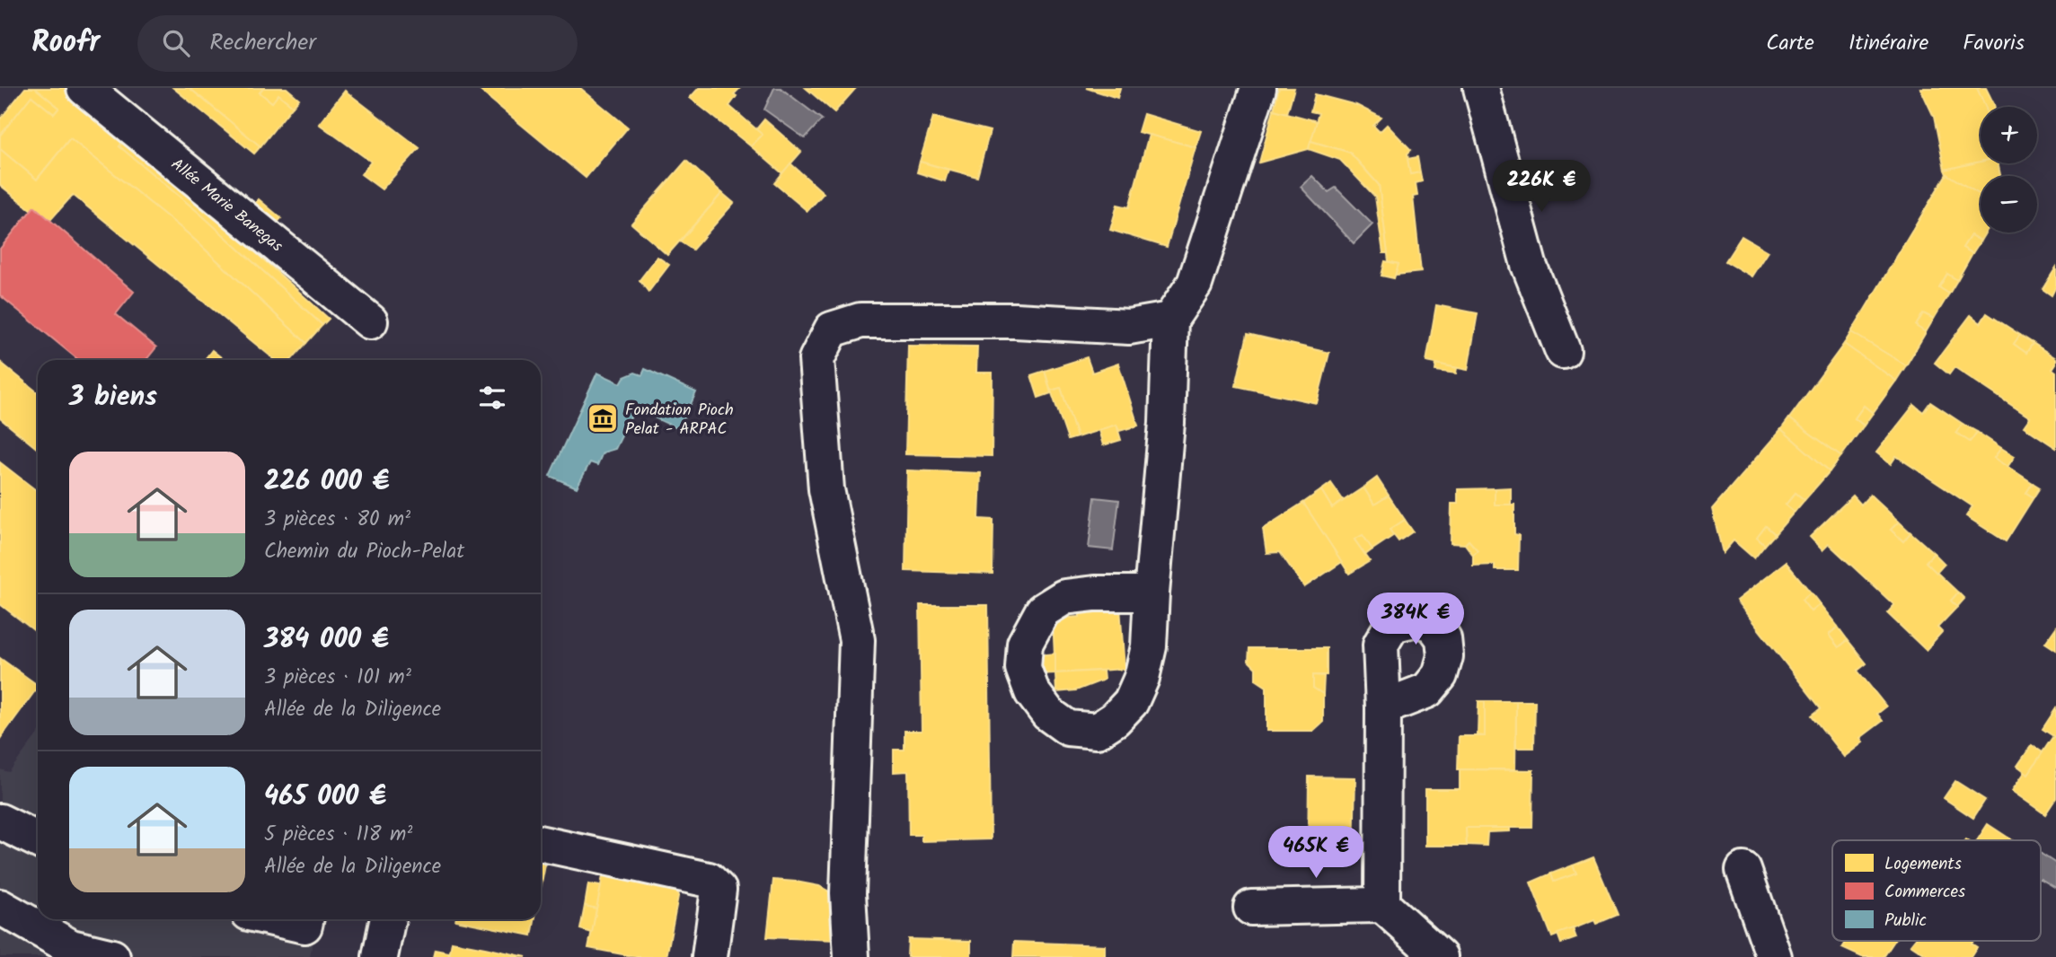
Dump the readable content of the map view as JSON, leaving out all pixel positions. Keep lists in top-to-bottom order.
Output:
{
  "streets": {
    "street": ["Allée Marie Banegas"]
  },
  "places": {
    "museum": ["Fondation Pioch Pelat - ARPAC"]
  },
  "legend": ["Logements", "Commerces", "Public"],
  "page": {
    "header": "Roofr",
    "search": "Rechercher",
    "nav": ["Carte", "Itinéraire", "Favoris"],
    "map_buttons": ["+", "−"],
    "price": ["226K €", "384K €", "465K €"],
    "heading": "3 biens",
    "list": [
      {
        "name": "226 000 €",
        "note": "3 pièces · 80 m² · Chemin du Pioch-Pelat"
      },
      {
        "name": "384 000 €",
        "note": "3 pièces · 101 m² · Allée de la Diligence"
      },
      {
        "name": "465 000 €",
        "note": "5 pièces · 118 m² · Allée de la Diligence"
      }
    ]
  }
}
